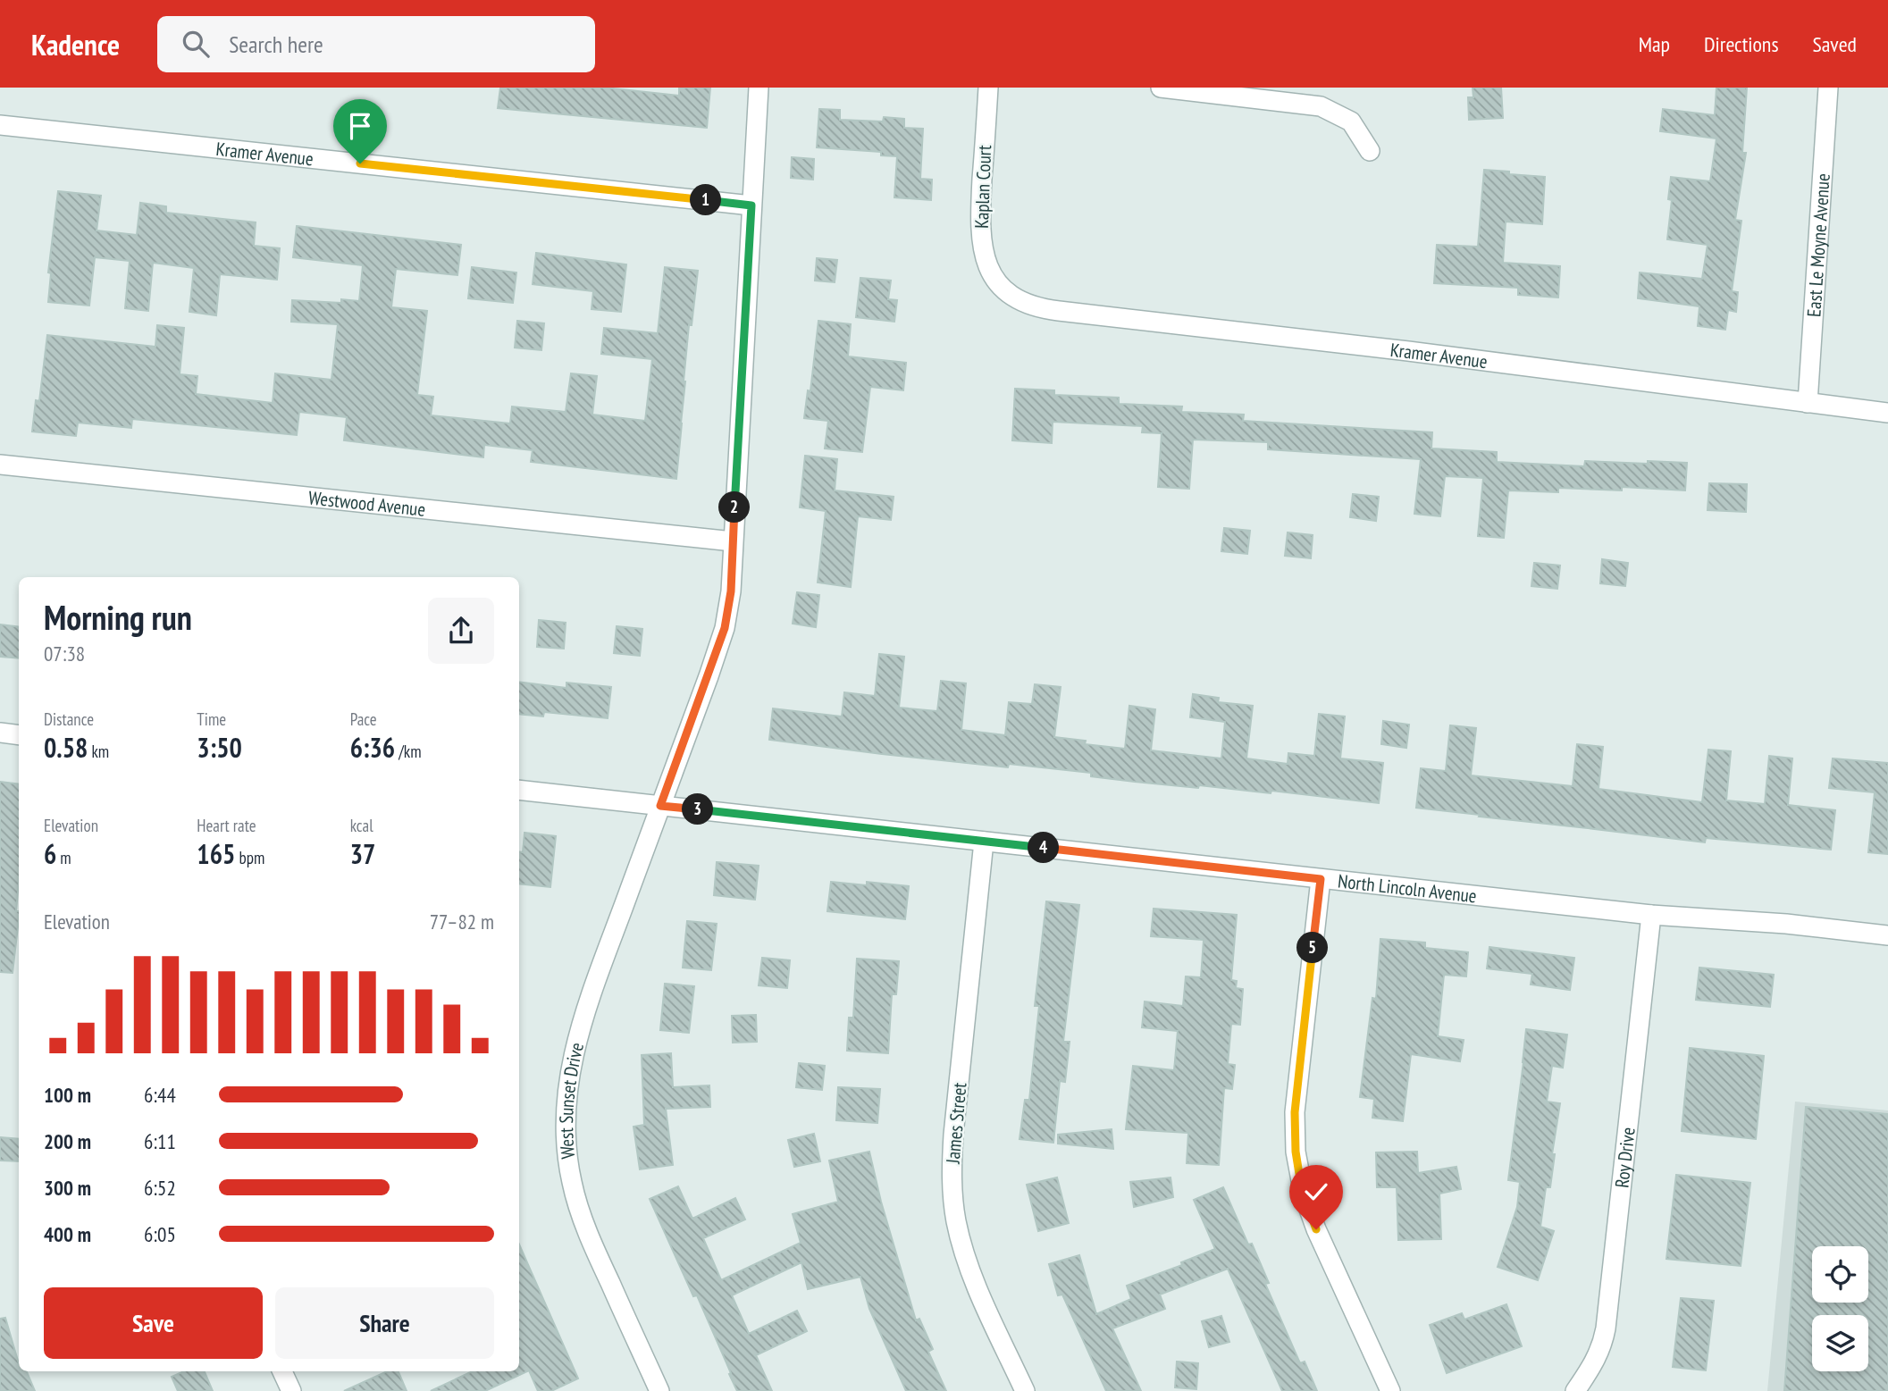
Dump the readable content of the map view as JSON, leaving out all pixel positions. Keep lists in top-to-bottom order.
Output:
{
  "streets": {
    "street": [
      "Kramer Avenue",
      "Kaplan Court",
      "East Le Moyne Avenue",
      "Westwood Avenue",
      "North Lincoln Avenue",
      "West Sunset Drive",
      "James Street",
      "Roy Drive"
    ]
  },
  "crossings": [
    ["Kramer Avenue", "Kaplan Court"],
    ["Kramer Avenue", "East Le Moyne Avenue"],
    ["Kramer Avenue", "West Sunset Drive"],
    ["Westwood Avenue", "West Sunset Drive"],
    ["North Lincoln Avenue", "West Sunset Drive"],
    ["North Lincoln Avenue", "James Street"],
    ["North Lincoln Avenue", "Roy Drive"]
  ],
  "page": {
    "header": "Kadence",
    "search": "Search here",
    "nav": ["Map", "Directions", "Saved"],
    "pins": [
      "1",
      "2",
      "3",
      "4",
      "5"
    ],
    "heading": ["Morning run", "07:38"],
    "stats": [
      ["Distance", "0.58 km"],
      ["Time", "3:50"],
      ["Pace", "6:36 /km"],
      ["Elevation", "6 m"],
      ["Heart rate", "165 bpm"],
      ["kcal", "37"]
    ],
    "chart": ["Elevation", "77–82 m"],
    "list": [
      {
        "name": "100 m",
        "note": "6:44"
      },
      {
        "name": "200 m",
        "note": "6:11"
      },
      {
        "name": "300 m",
        "note": "6:52"
      },
      {
        "name": "400 m",
        "note": "6:05"
      }
    ],
    "buttons": ["Save", "Share"]
  }
}
